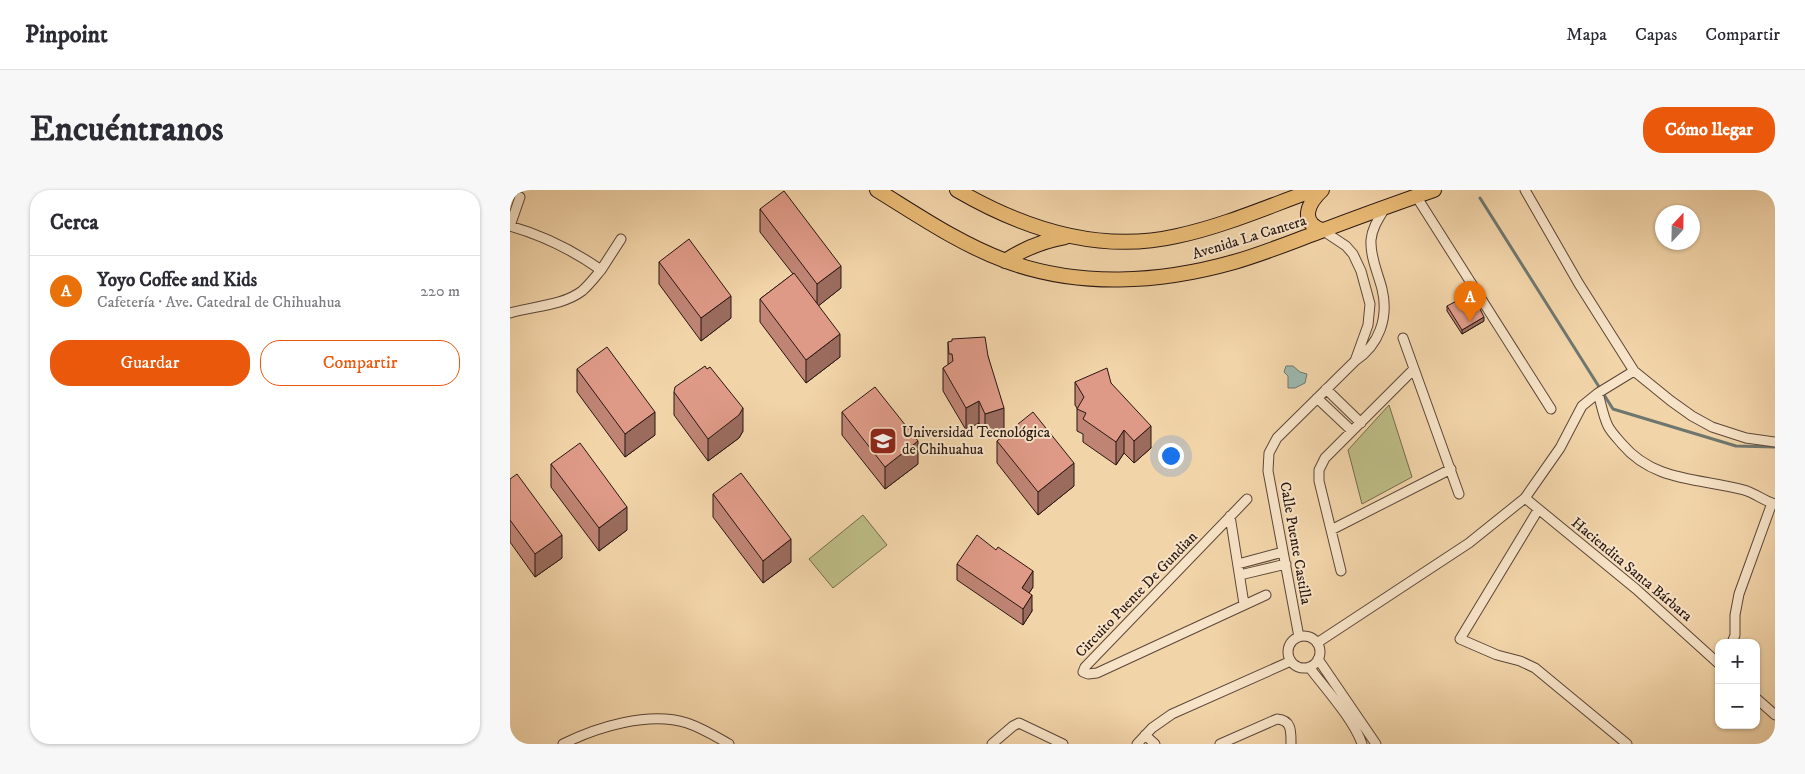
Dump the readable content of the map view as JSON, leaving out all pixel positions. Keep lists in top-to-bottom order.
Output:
{
  "streets": {
    "main road": ["Avenida La Cantera"],
    "street": ["Calle Puente Castilla", "Haciendita Santa Bárbara", "Circuito Puente De Gundian"]
  },
  "places": {
    "school or university": ["Universidad Tecnológica de Chihuahua"]
  },
  "north": "top",
  "page": {
    "header": "Pinpoint",
    "nav": ["Mapa", "Capas", "Compartir"],
    "buttons": [
      "Cómo llegar",
      ["Guardar", "Compartir"]
    ],
    "title": "Encuéntranos",
    "heading": "Cerca",
    "list": [
      {
        "mark": "A",
        "name": "Yoyo Coffee and Kids",
        "note": "Cafetería · Ave. Catedral de Chihuahua",
        "value": "220 m"
      }
    ],
    "pins": "A",
    "map_buttons": ["+", "−"]
  }
}
